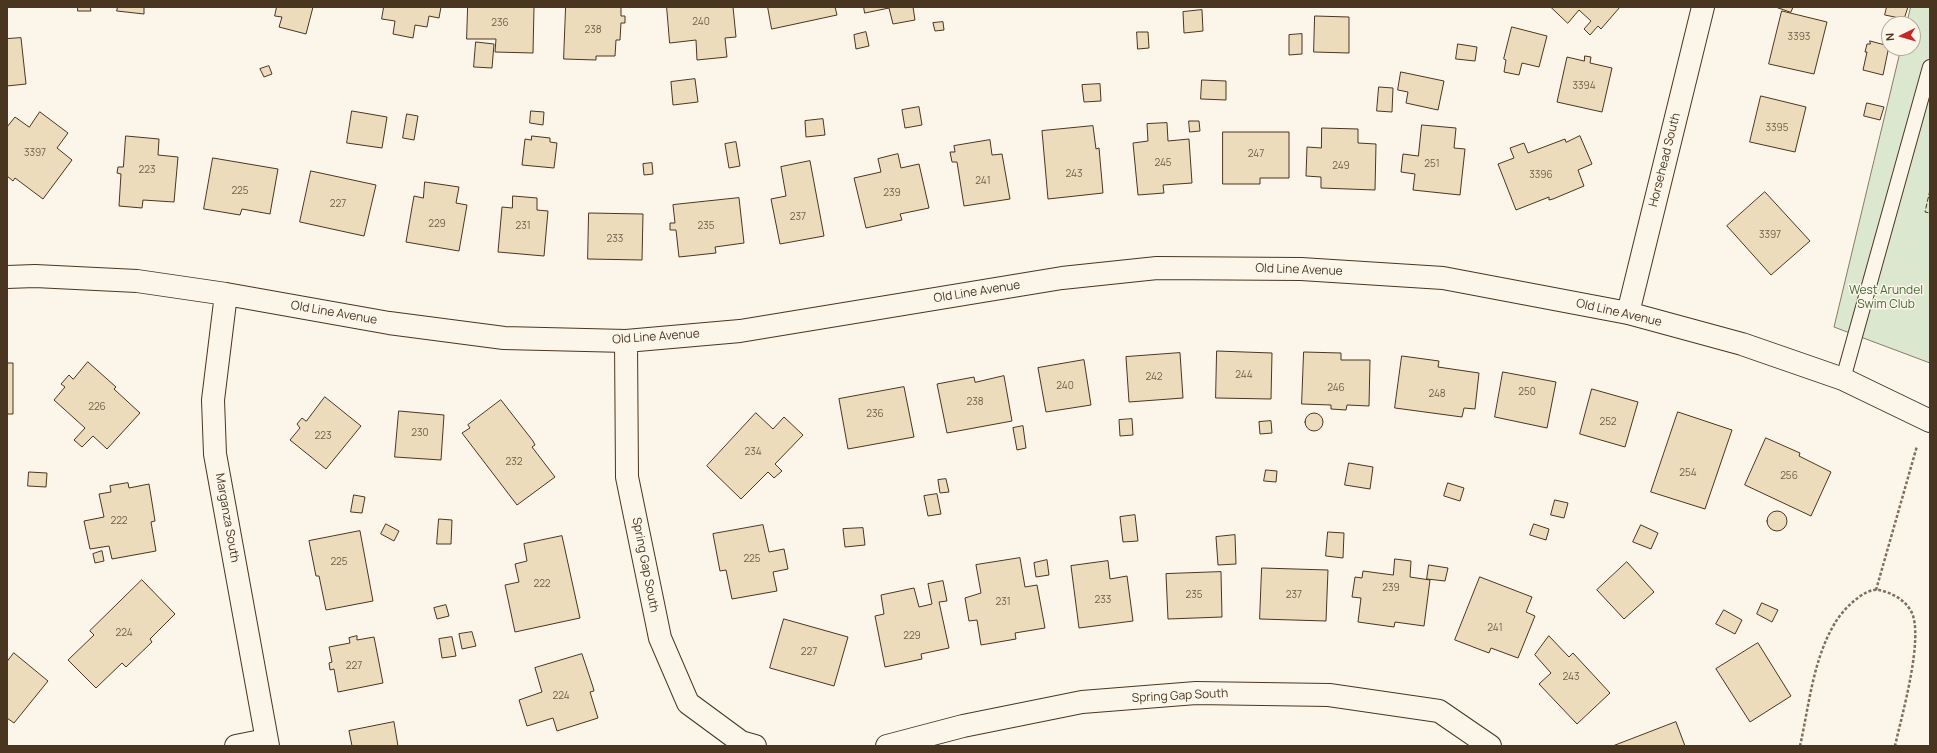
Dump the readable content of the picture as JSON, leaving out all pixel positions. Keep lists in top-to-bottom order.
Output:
{
  "streets": {
    "street": [
      "Horsehead South",
      "Old Line Avenue",
      "Marganza South",
      "Spring Gap South"
    ]
  },
  "crossings": [
    ["Horsehead South", "Old Line Avenue"],
    ["Old Line Avenue", "Marganza South"],
    ["Old Line Avenue", "Spring Gap South"]
  ],
  "parks": ["West Arundel Swim Club"],
  "house_numbers": [
    "240",
    "236",
    "238",
    "3393",
    "3394",
    "3395",
    "3397",
    "247",
    "245",
    "251",
    "249",
    "223",
    "243",
    "3396",
    "241",
    "225",
    "239",
    "227",
    "237",
    "229",
    "231",
    "235",
    "3397",
    "233",
    "244",
    "242",
    "240",
    "246",
    "250",
    "248",
    "238",
    "226",
    "236",
    "252",
    "230",
    "223",
    "234",
    "232",
    "254",
    "256",
    "222",
    "225",
    "225",
    "222",
    "239",
    "235",
    "237",
    "233",
    "231",
    "241",
    "224",
    "229",
    "227",
    "227",
    "243",
    "224"
  ],
  "north": "left"
}
